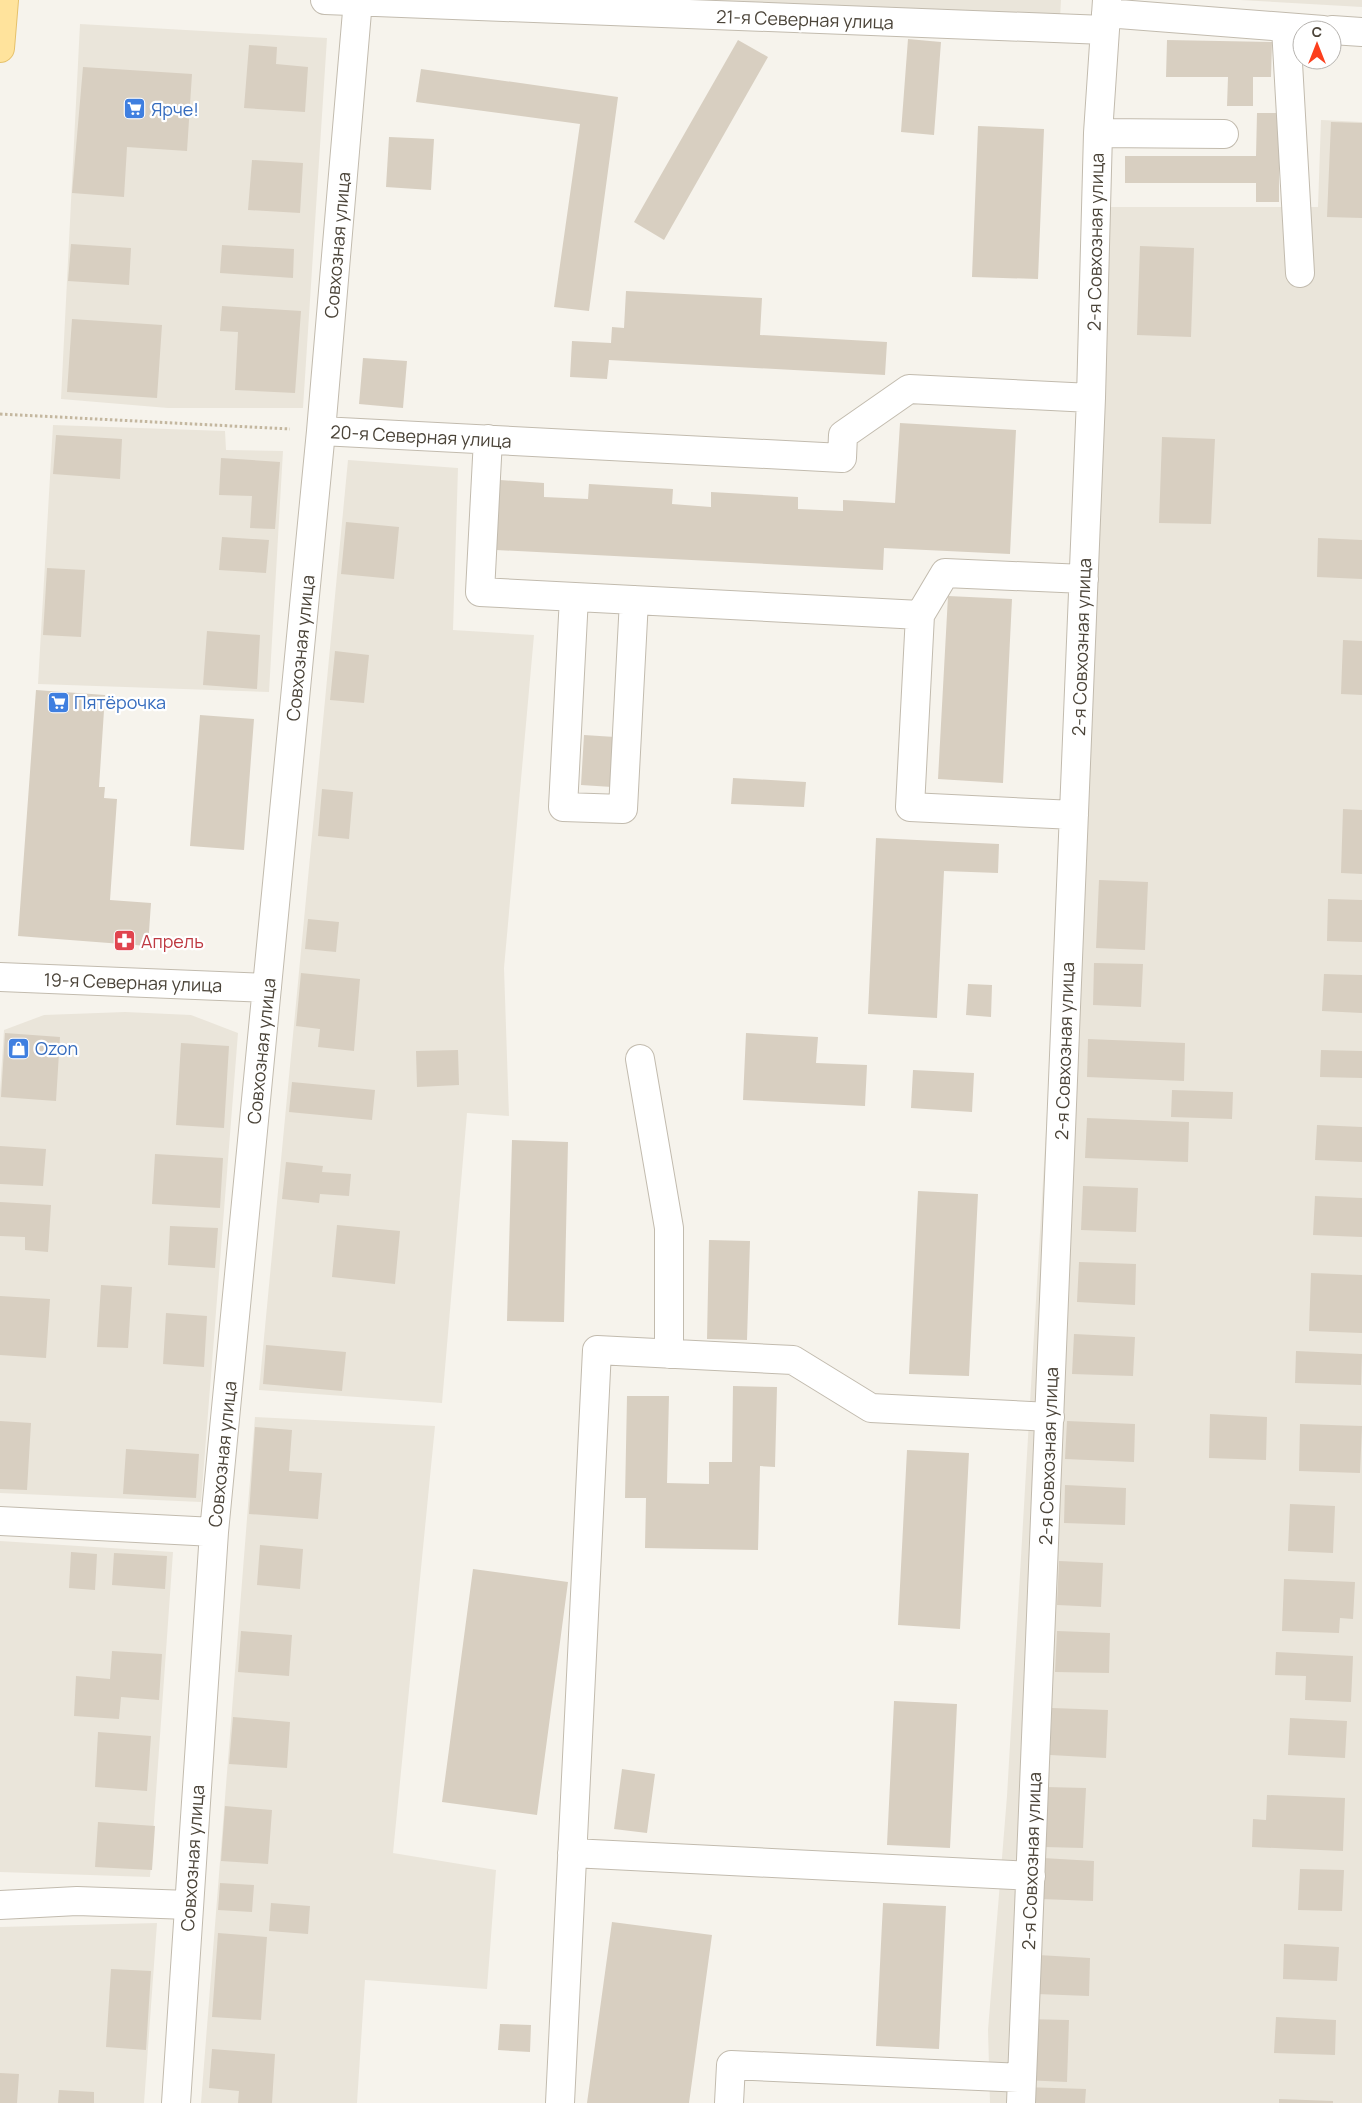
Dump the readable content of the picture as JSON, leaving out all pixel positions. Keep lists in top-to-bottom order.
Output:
{
  "streets": {
    "street": [
      "21-я Северная улица",
      "2-я Совхозная улица",
      "Совхозная улица",
      "20-я Северная улица",
      "19-я Северная улица"
    ]
  },
  "crossings": [
    ["21-я Северная улица", "2-я Совхозная улица"],
    ["21-я Северная улица", "Совхозная улица"],
    ["2-я Совхозная улица", "20-я Северная улица"],
    ["Совхозная улица", "20-я Северная улица"],
    ["Совхозная улица", "19-я Северная улица"]
  ],
  "places": {
    "supermarket": ["Ярче!", "Пятёрочка"],
    "pharmacy": ["Апрель"],
    "shop": ["Ozon"]
  },
  "north": "top"
}
